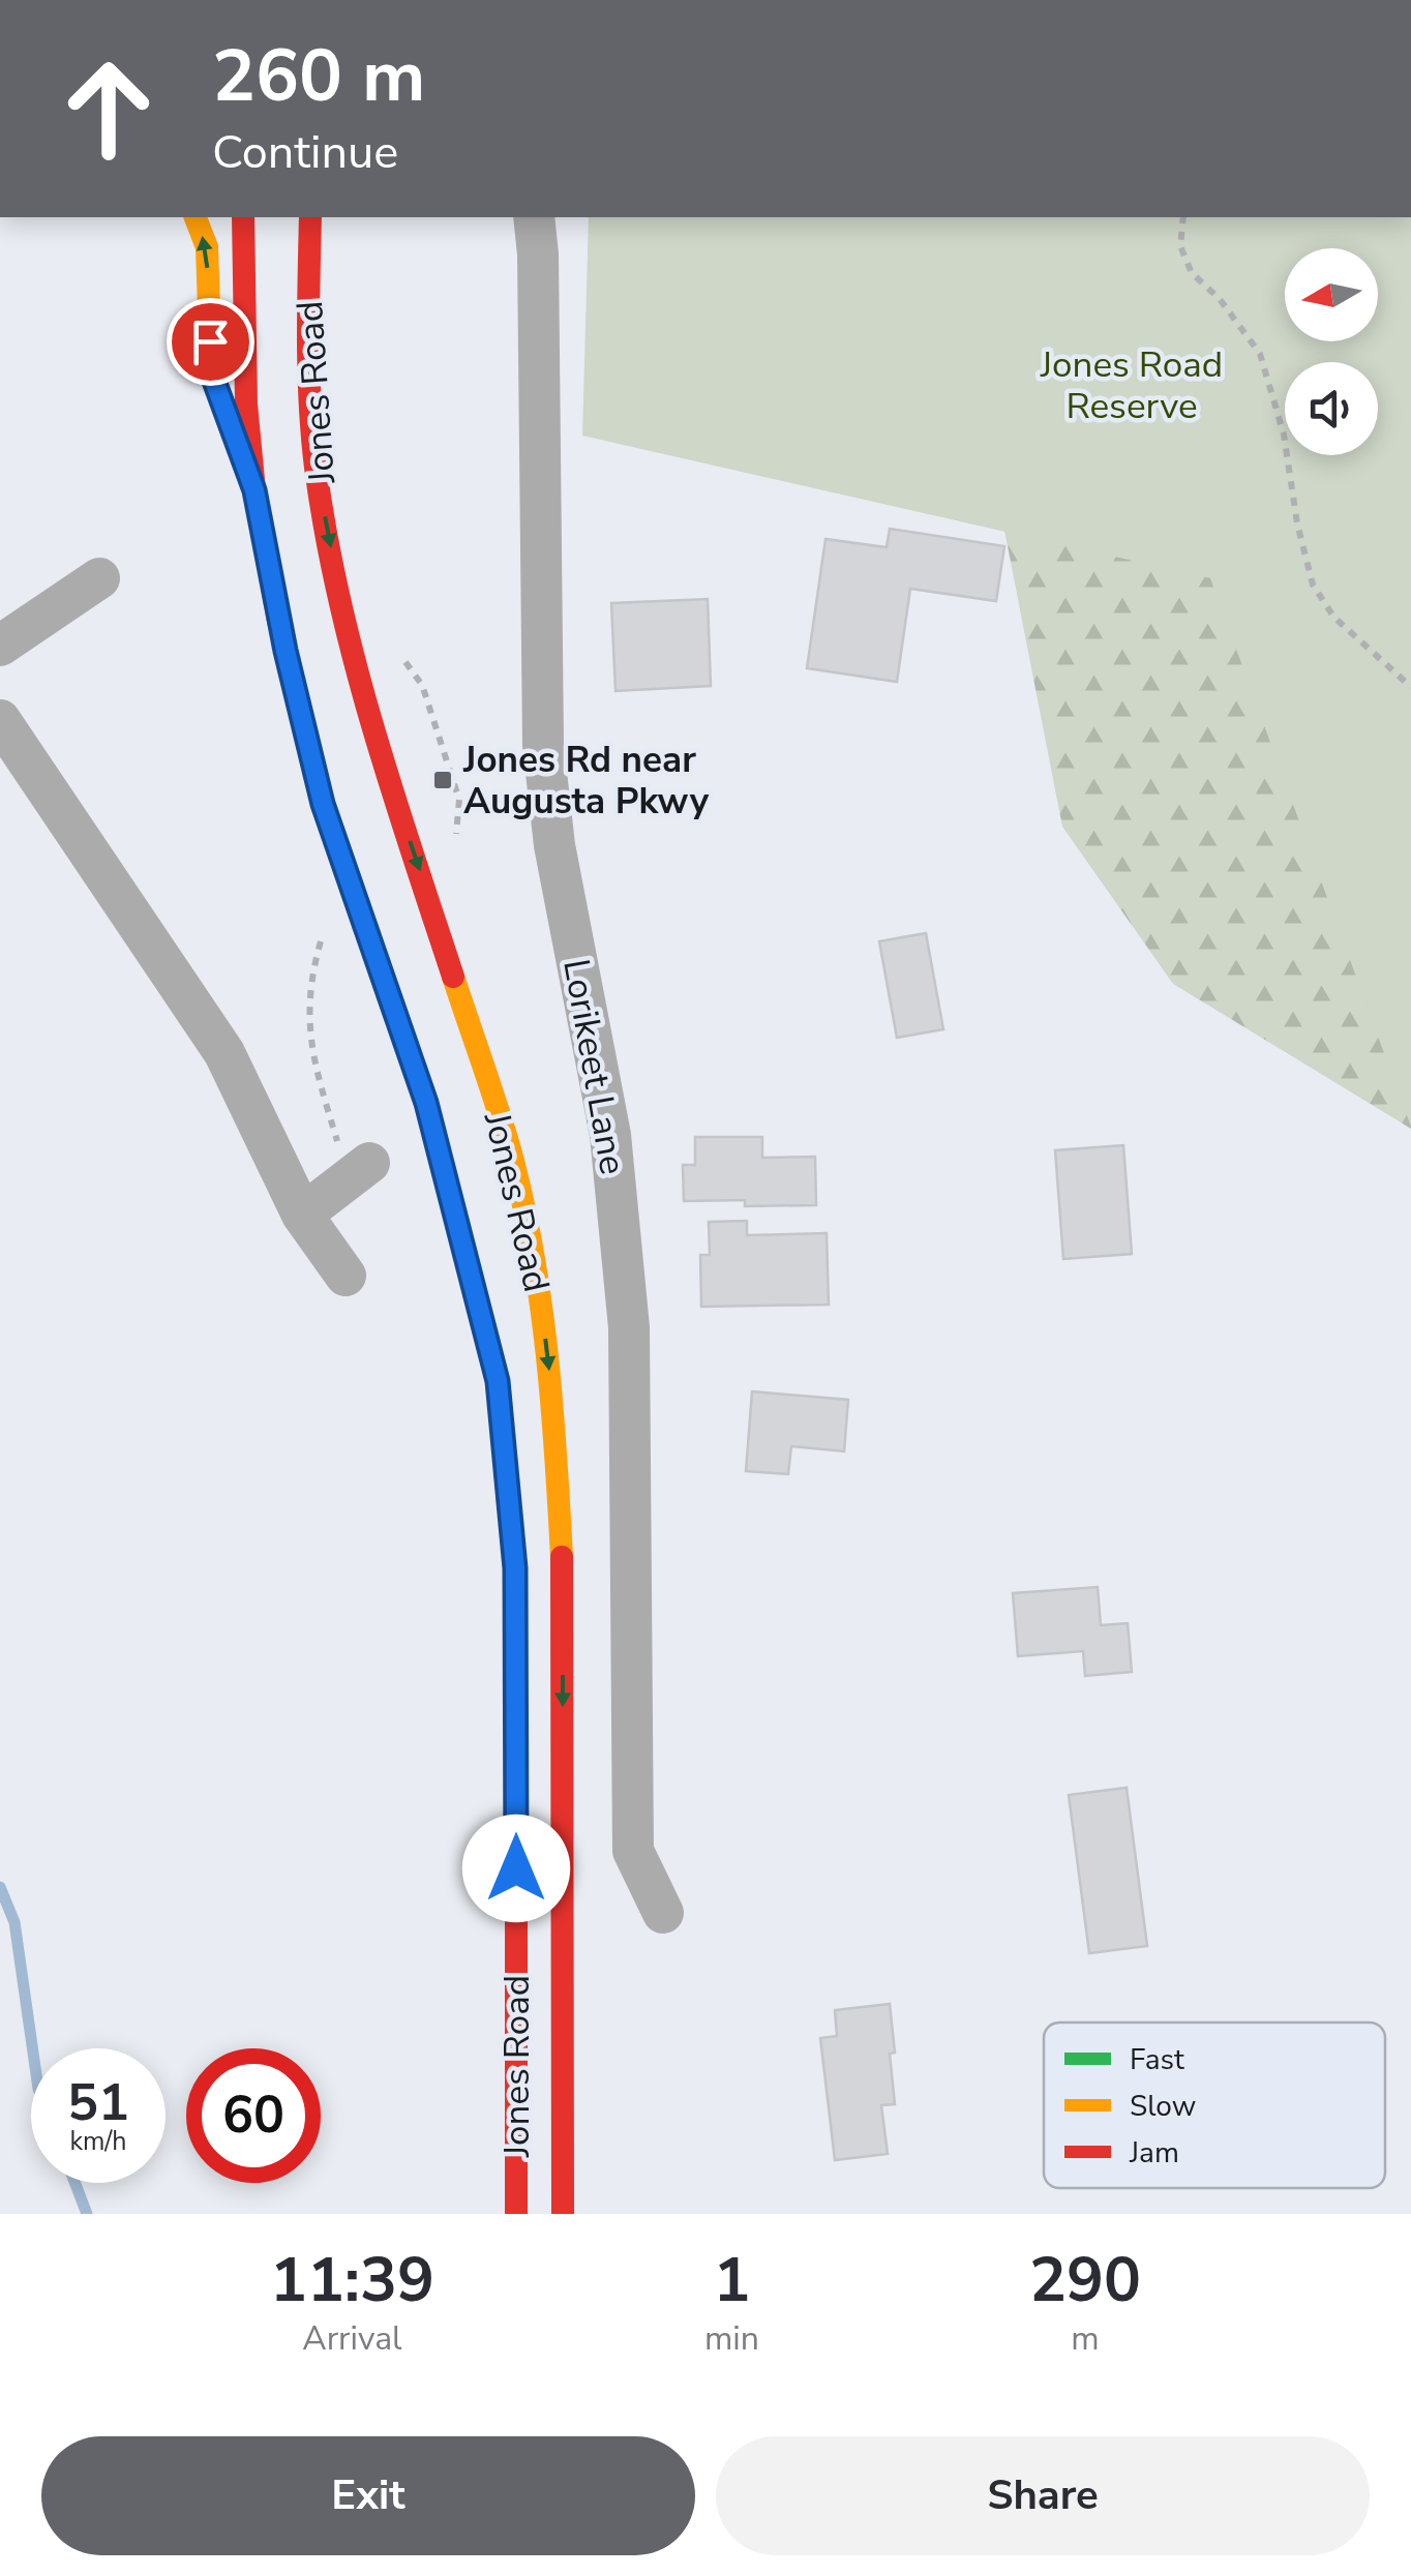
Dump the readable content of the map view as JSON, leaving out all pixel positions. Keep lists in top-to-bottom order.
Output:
{
  "streets": {
    "main road": ["Jones Road"],
    "street": ["Lorikeet Lane"]
  },
  "parks": ["Jones Road Reserve"],
  "places": {
    "transit": ["Jones Rd near Augusta Pkwy"]
  },
  "legend": ["Fast", "Slow", "Jam"],
  "north": "left",
  "page": {
    "turn": ["260 m", "Continue"],
    "speed": "51 km/h",
    "limit": "60",
    "eta": [
      "11:39",
      "Arrival",
      "1",
      "min",
      "290",
      "m"
    ],
    "buttons": ["Exit", "Share"]
  }
}
